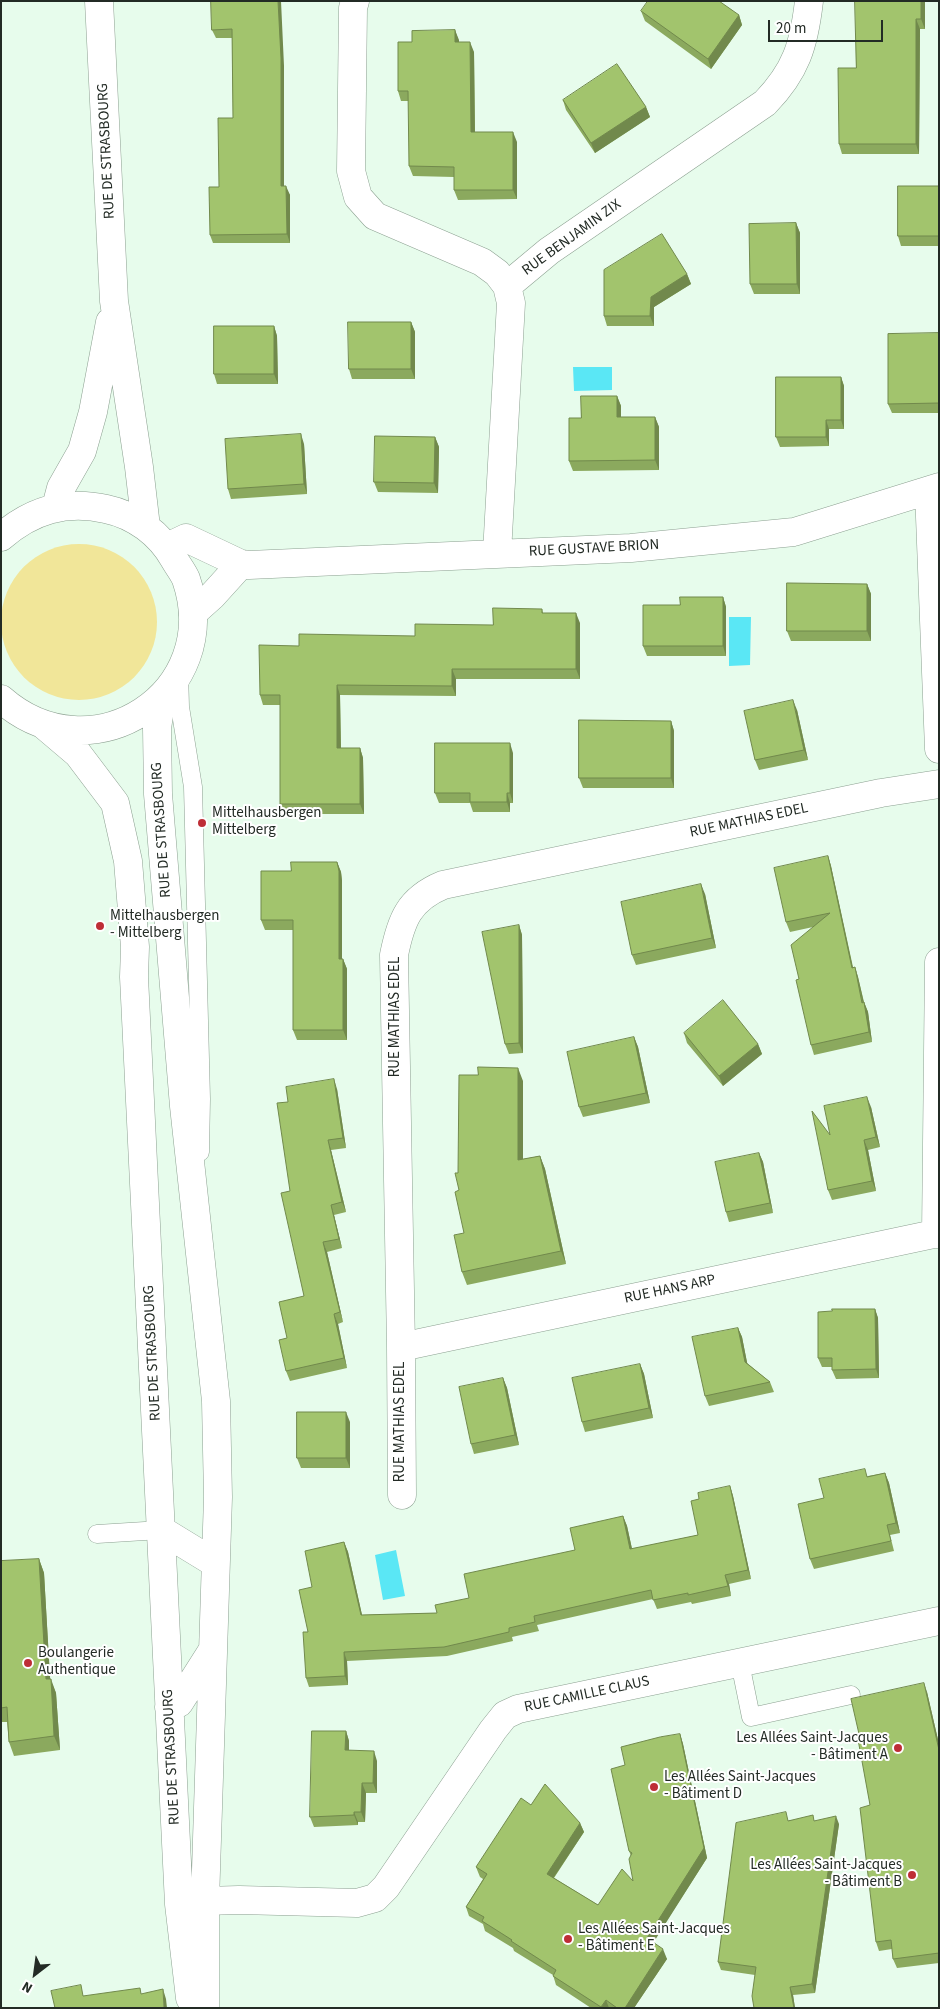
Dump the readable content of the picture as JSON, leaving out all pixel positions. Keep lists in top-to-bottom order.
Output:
{
  "streets": {
    "street": [
      "RUE DE STRASBOURG",
      "RUE BENJAMIN ZIX",
      "RUE GUSTAVE BRION",
      "RUE MATHIAS EDEL",
      "RUE HANS ARP",
      "RUE CAMILLE CLAUS"
    ]
  },
  "crossings": [
    ["RUE DE STRASBOURG", "RUE CAMILLE CLAUS"],
    ["RUE BENJAMIN ZIX", "RUE GUSTAVE BRION"],
    ["RUE MATHIAS EDEL", "RUE HANS ARP"]
  ],
  "places": [
    "Mittelhausbergen Mittelberg",
    "Mittelhausbergen - Mittelberg",
    "Boulangerie Authentique",
    "Les Allées Saint-Jacques - Bâtiment A",
    "Les Allées Saint-Jacques - Bâtiment D",
    "Les Allées Saint-Jacques - Bâtiment B",
    "Les Allées Saint-Jacques - Bâtiment E"
  ],
  "scale_bar": "20 m",
  "north": "bottom left"
}
